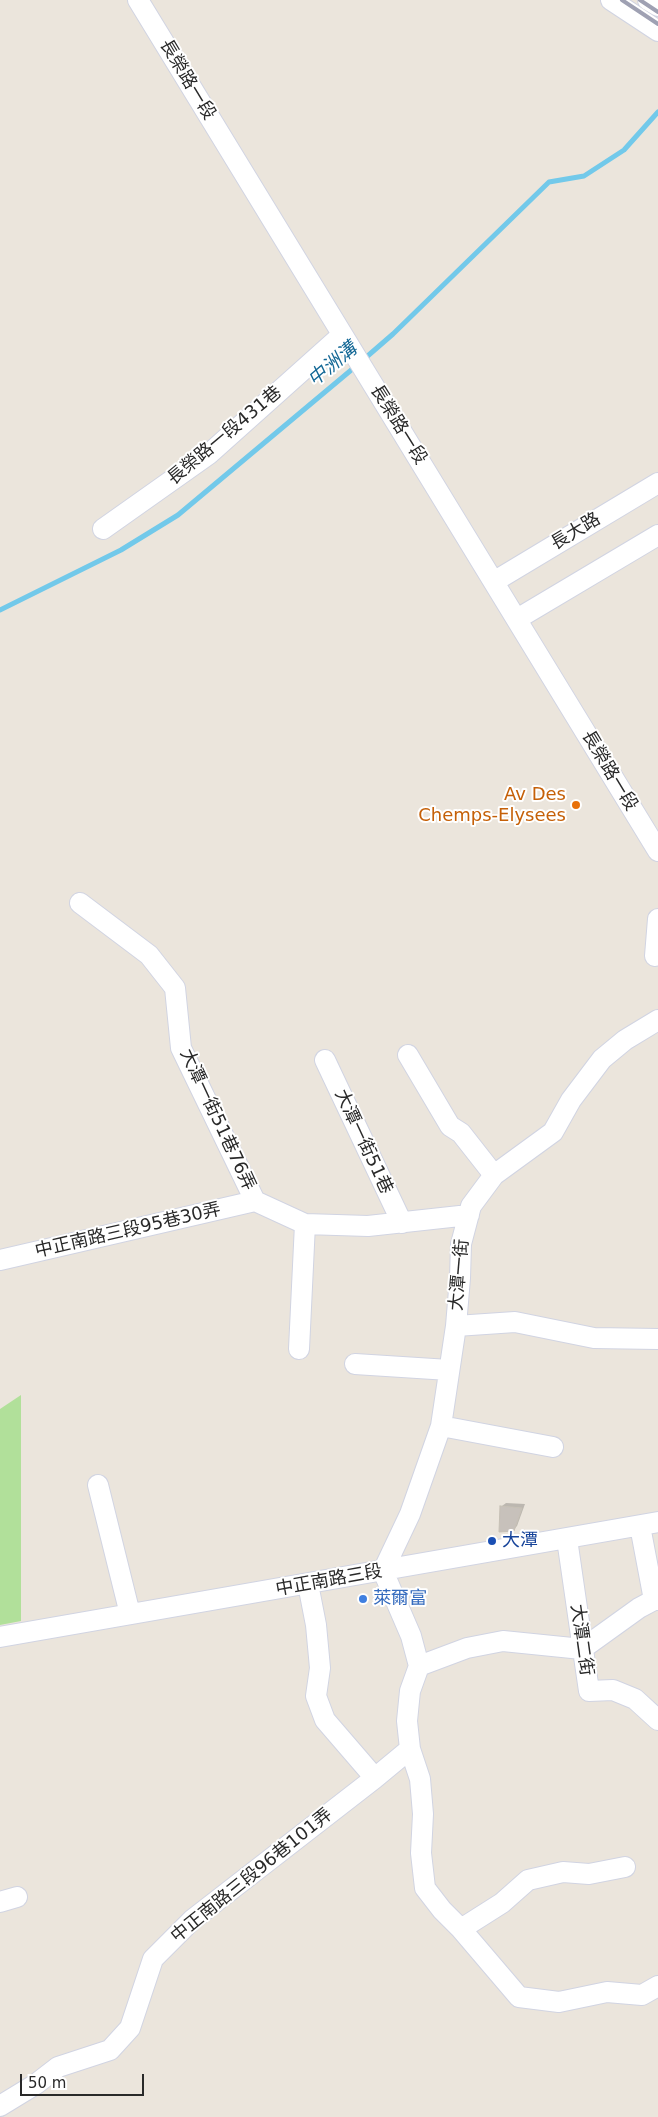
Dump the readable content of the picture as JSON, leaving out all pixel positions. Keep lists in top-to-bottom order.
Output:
{
  "streets": {
    "street": [
      "長榮路一段",
      "長榮路一段431巷",
      "長大路",
      "大潭一街51巷76弄",
      "大潭一街51巷",
      "中正南路三段95巷30弄",
      "大潭一街",
      "中正南路三段",
      "大潭二街",
      "中正南路三段96巷101弄"
    ]
  },
  "crossings": [
    ["長榮路一段", "長榮路一段431巷"],
    ["長榮路一段", "長大路"],
    ["大潭一街51巷76弄", "中正南路三段95巷30弄"],
    ["大潭一街", "中正南路三段"],
    ["中正南路三段", "大潭二街"]
  ],
  "water": ["中洲溝"],
  "places": ["Av Des Chemps-Elysees", "大潭", "萊爾富"],
  "scale_bar": "50 m"
}
